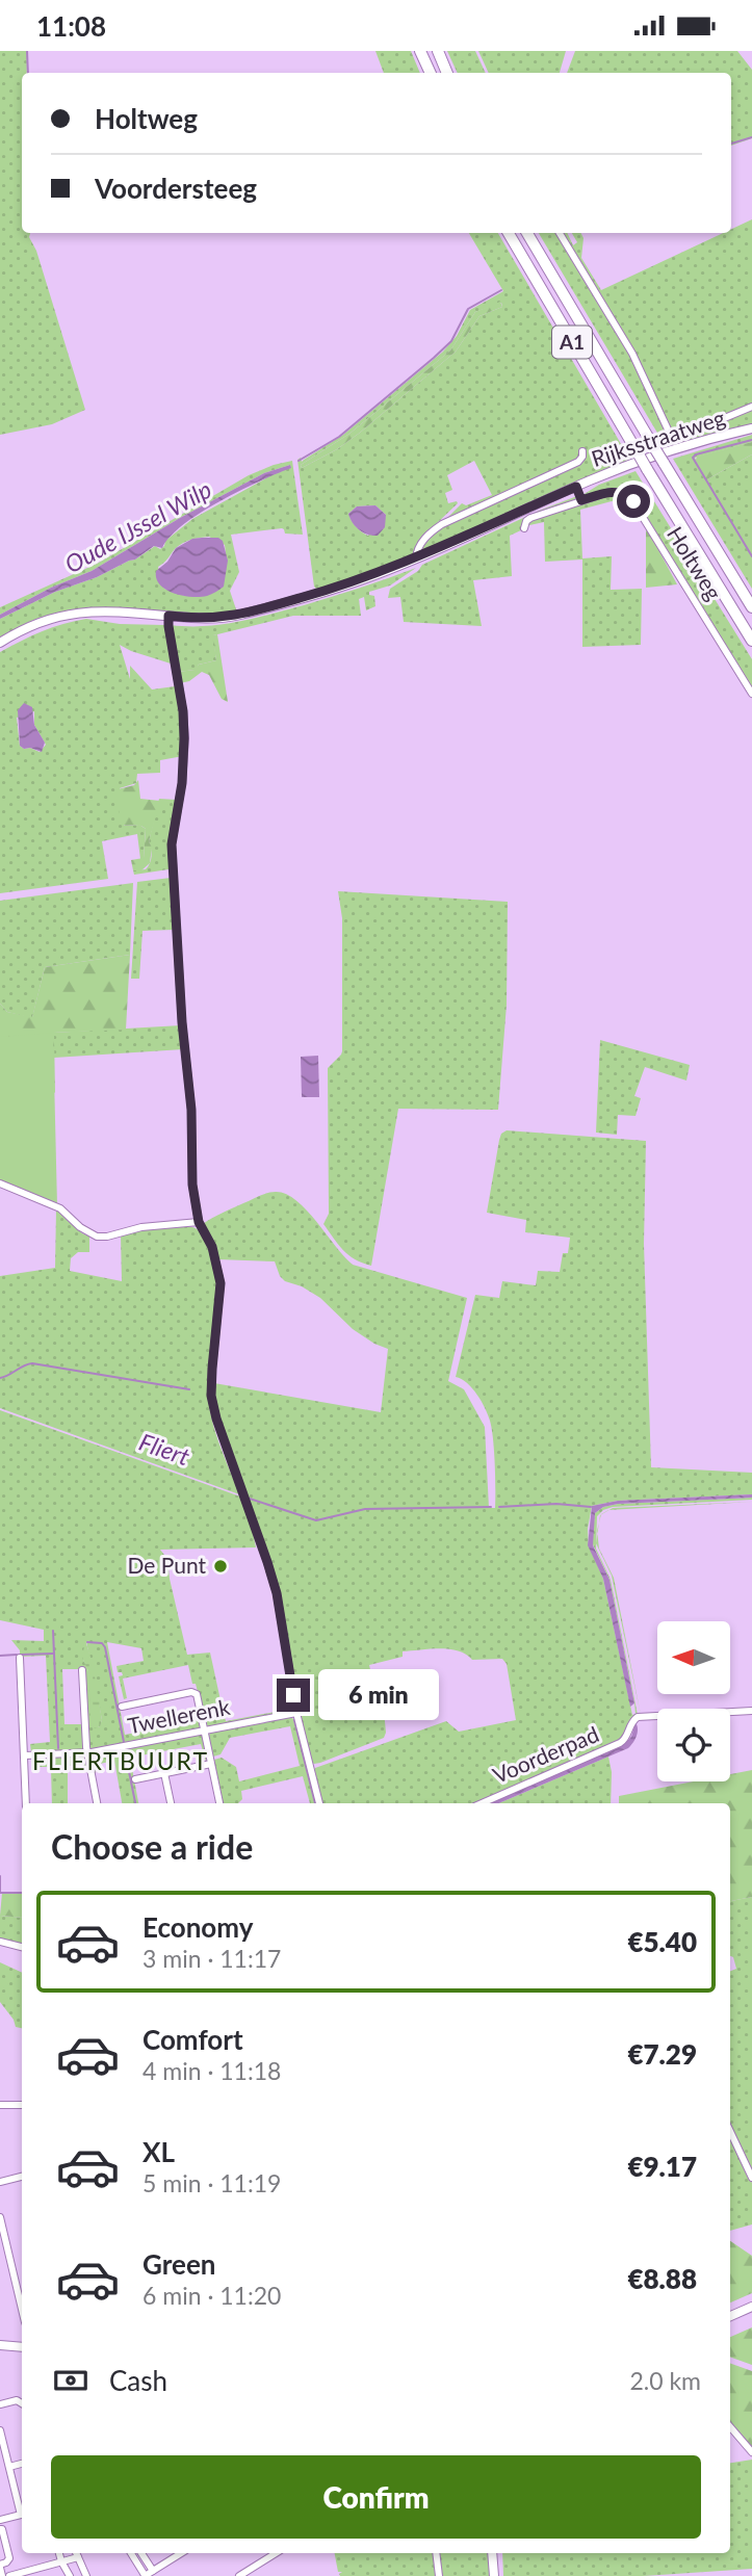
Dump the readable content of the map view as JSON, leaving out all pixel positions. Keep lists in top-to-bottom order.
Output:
{
  "streets": {
    "highway": ["A1"],
    "main road": ["Rijksstraatweg"],
    "street": ["Holtweg", "Twellerenk", "Voorderpad"]
  },
  "crossings": [
    ["Rijksstraatweg", "Holtweg"]
  ],
  "districts": ["FLIERTBUURT"],
  "water": ["Oude IJssel Wilp", "Fliert"],
  "places": ["De Punt"],
  "north": "left",
  "page": {
    "status": "11:08",
    "banner": ["Holtweg", "Voordersteeg"],
    "bubble": "6 min",
    "heading": "Choose a ride",
    "list": [
      {
        "name": "Economy",
        "note": "3 min · 11:17",
        "value": "€5.40"
      },
      {
        "name": "Comfort",
        "note": "4 min · 11:18",
        "value": "€7.29"
      },
      {
        "name": "XL",
        "note": "5 min · 11:19",
        "value": "€9.17"
      },
      {
        "name": "Green",
        "note": "6 min · 11:20",
        "value": "€8.88"
      }
    ],
    "pay": ["Cash", "2.0 km"],
    "buttons": "Confirm"
  }
}
